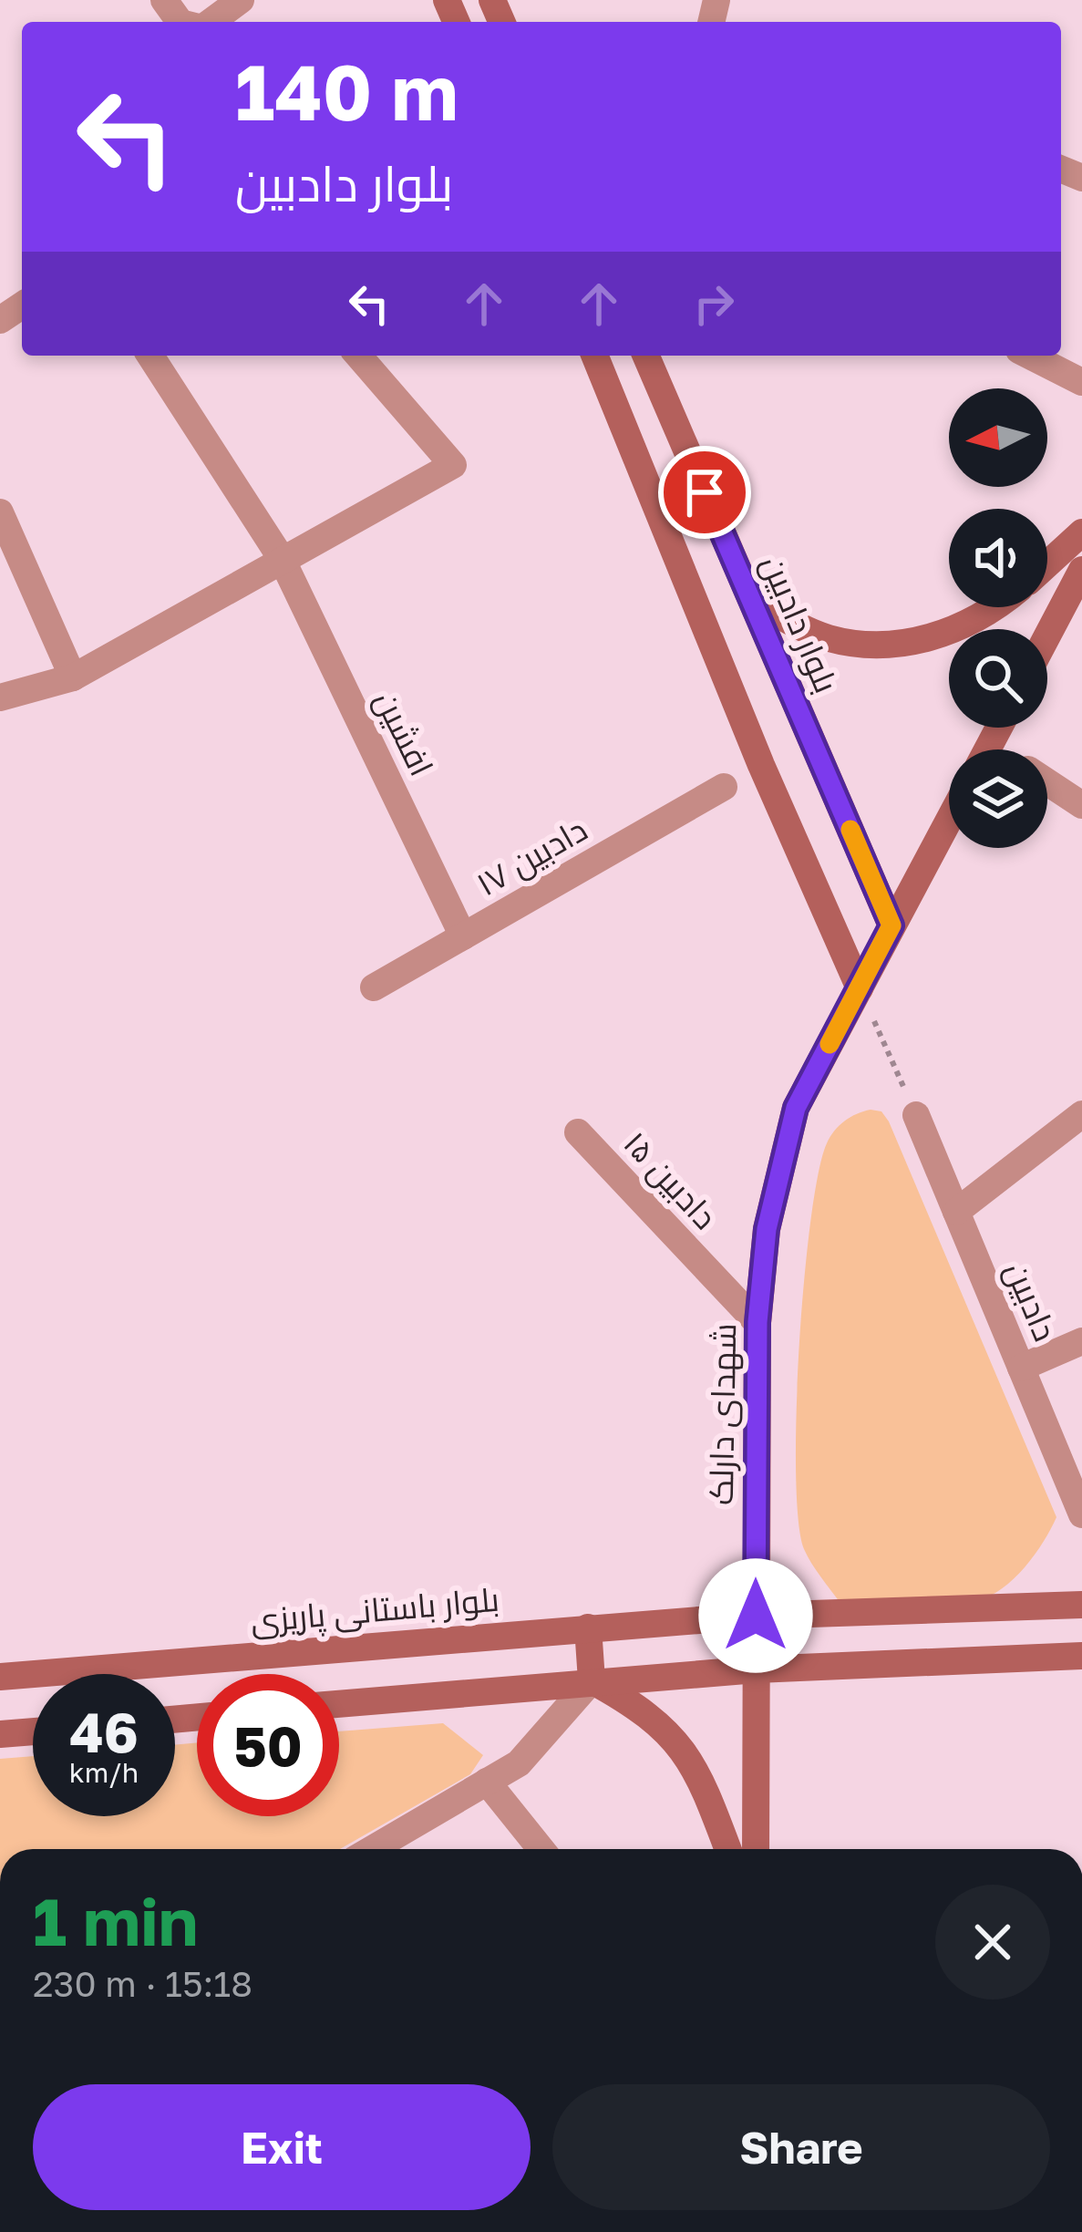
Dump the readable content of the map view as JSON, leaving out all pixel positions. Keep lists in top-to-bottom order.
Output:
{
  "streets": {
    "main road": ["بلوار دادبین", "شهدای دارلک", "بلوار باستانی پاریزی"],
    "street": [
      "افشین",
      "دادبین ۱۷",
      "دادبین ۱۵",
      "دادبین"
    ]
  },
  "crossings": [
    ["بلوار دادبین", "شهدای دارلک"],
    ["افشین", "دادبین ۱۷"],
    ["دادبین ۱۵", "شهدای دارلک"],
    ["شهدای دارلک", "بلوار باستانی پاریزی"]
  ],
  "north": "left",
  "page": {
    "turn": ["140 m", "بلوار دادبین"],
    "speed": "46 km/h",
    "limit": "50",
    "heading": ["1 min", "230 m · 15:18"],
    "buttons": ["Exit", "Share"]
  }
}
